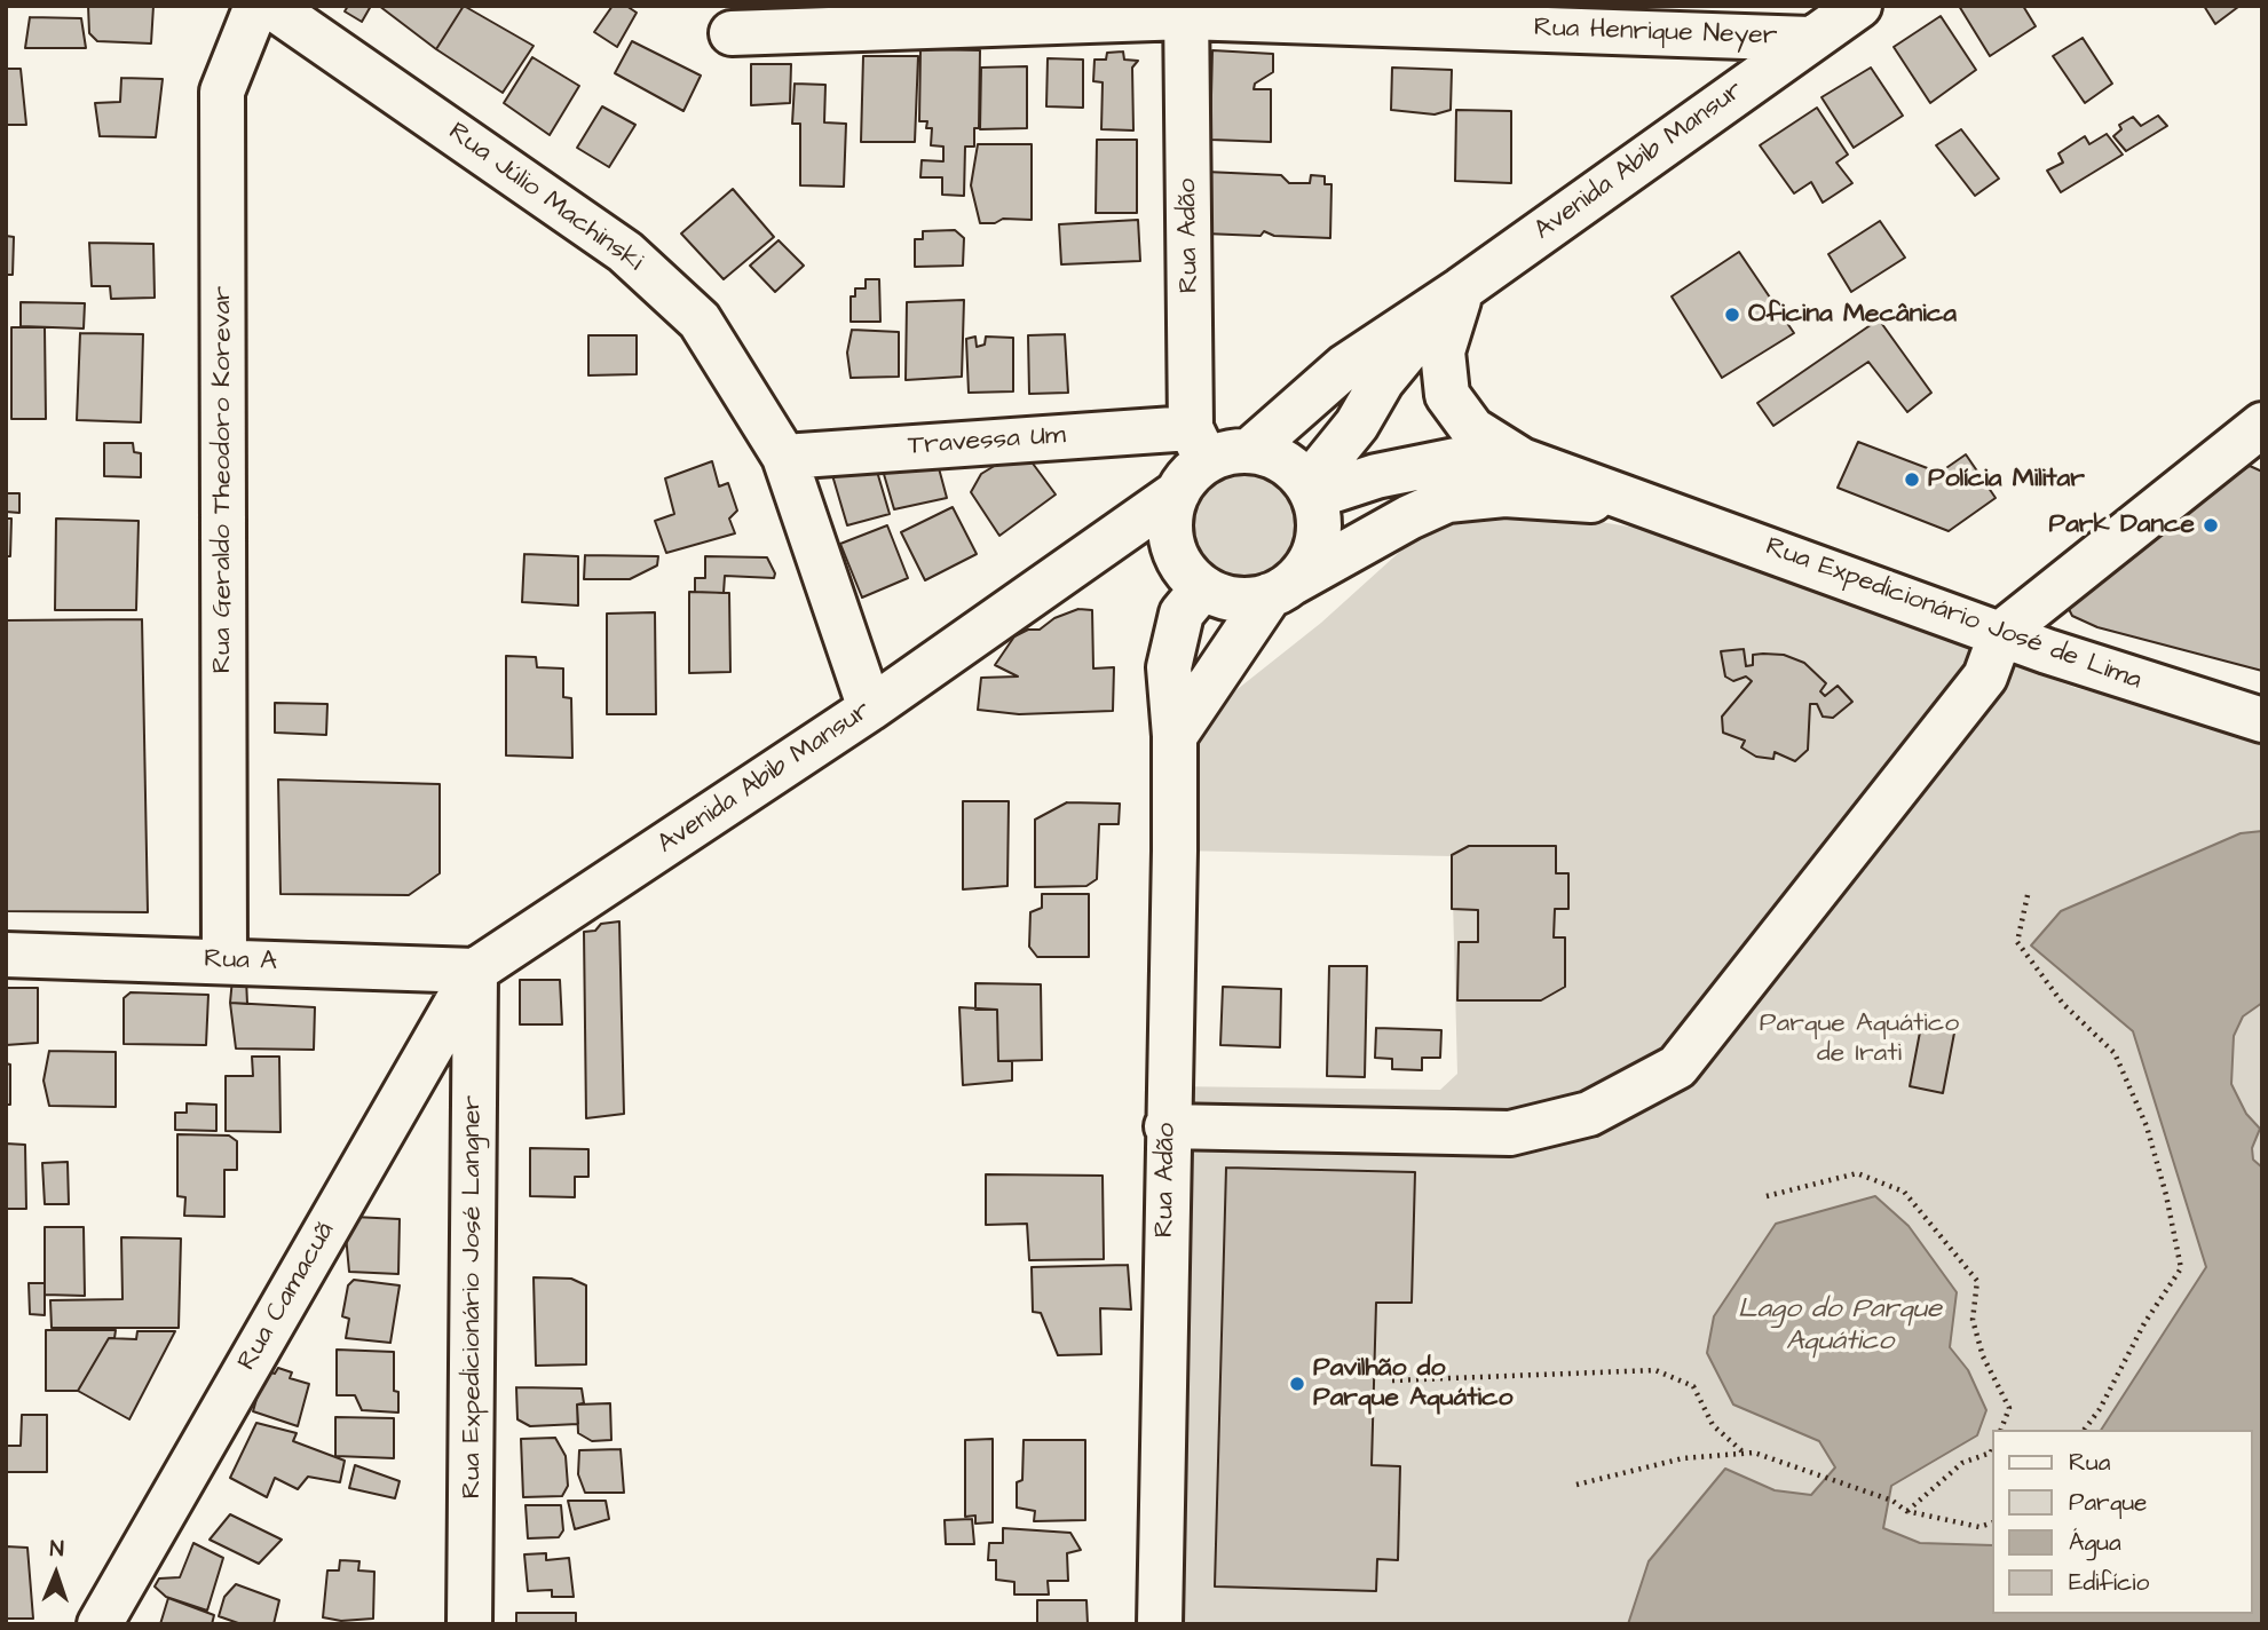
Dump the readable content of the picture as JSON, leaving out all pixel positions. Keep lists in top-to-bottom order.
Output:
{
  "streets": {
    "street": [
      "Rua Henrique Neyer",
      "Avenida Abib Mansur",
      "Rua Júlio Machinski",
      "Rua Adão",
      "Travessa Um",
      "Rua Geraldo Theodoro Korevar",
      "Rua Expedicionário José de Lima",
      "Rua A",
      "Rua Camacuã",
      "Rua Expedicionário José Langner"
    ]
  },
  "crossings": [
    ["Rua Henrique Neyer", "Avenida Abib Mansur"],
    ["Rua Henrique Neyer", "Rua Adão"],
    ["Avenida Abib Mansur", "Rua Júlio Machinski"],
    ["Avenida Abib Mansur", "Rua Adão"],
    ["Avenida Abib Mansur", "Travessa Um"],
    ["Avenida Abib Mansur", "Rua Expedicionário José de Lima"],
    ["Avenida Abib Mansur", "Rua A"],
    ["Avenida Abib Mansur", "Rua Camacuã"],
    ["Avenida Abib Mansur", "Rua Expedicionário José Langner"],
    ["Rua Júlio Machinski", "Travessa Um"],
    ["Rua Adão", "Travessa Um"],
    ["Rua Adão", "Rua Expedicionário José de Lima"],
    ["Travessa Um", "Rua Expedicionário José de Lima"],
    ["Rua Geraldo Theodoro Korevar", "Rua A"],
    ["Rua A", "Rua Camacuã"],
    ["Rua A", "Rua Expedicionário José Langner"],
    ["Rua Camacuã", "Rua Expedicionário José Langner"]
  ],
  "water": ["Lago do Parque Aquático"],
  "parks": ["Parque Aquático de Irati"],
  "places": [
    "Oficina Mecânica",
    "Polícia Militar",
    "Park Dance",
    "Pavilhão do Parque Aquático"
  ],
  "legend": [
    "Rua",
    "Parque",
    "Água",
    "Edifício"
  ],
  "north": "top"
}
